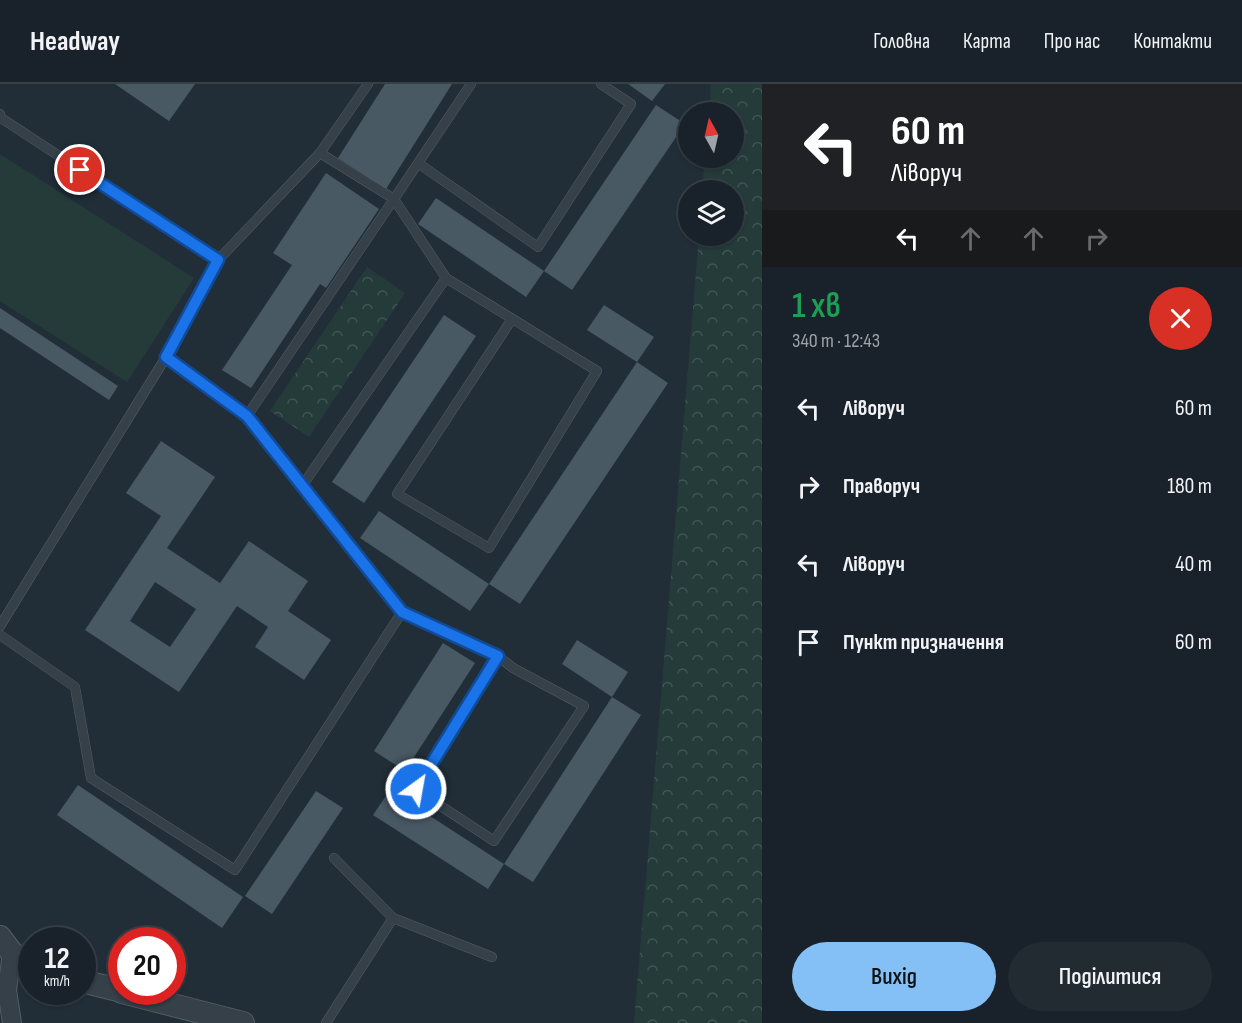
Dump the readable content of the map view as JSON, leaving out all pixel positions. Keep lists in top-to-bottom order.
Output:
{
  "north": "top",
  "page": {
    "header": "Headway",
    "nav": [
      "Головна",
      "Карта",
      "Про нас",
      "Контакти"
    ],
    "turn": ["60 m", "Ліворуч"],
    "heading": ["1 хв", "340 m · 12:43"],
    "list": [
      {
        "name": "Ліворуч",
        "value": "60 m"
      },
      {
        "name": "Праворуч",
        "value": "180 m"
      },
      {
        "name": "Ліворуч",
        "value": "40 m"
      },
      {
        "name": "Пункт призначення",
        "value": "60 m"
      }
    ],
    "speed": "12 km/h",
    "limit": "20",
    "buttons": ["Вихід", "Поділитися"]
  }
}
